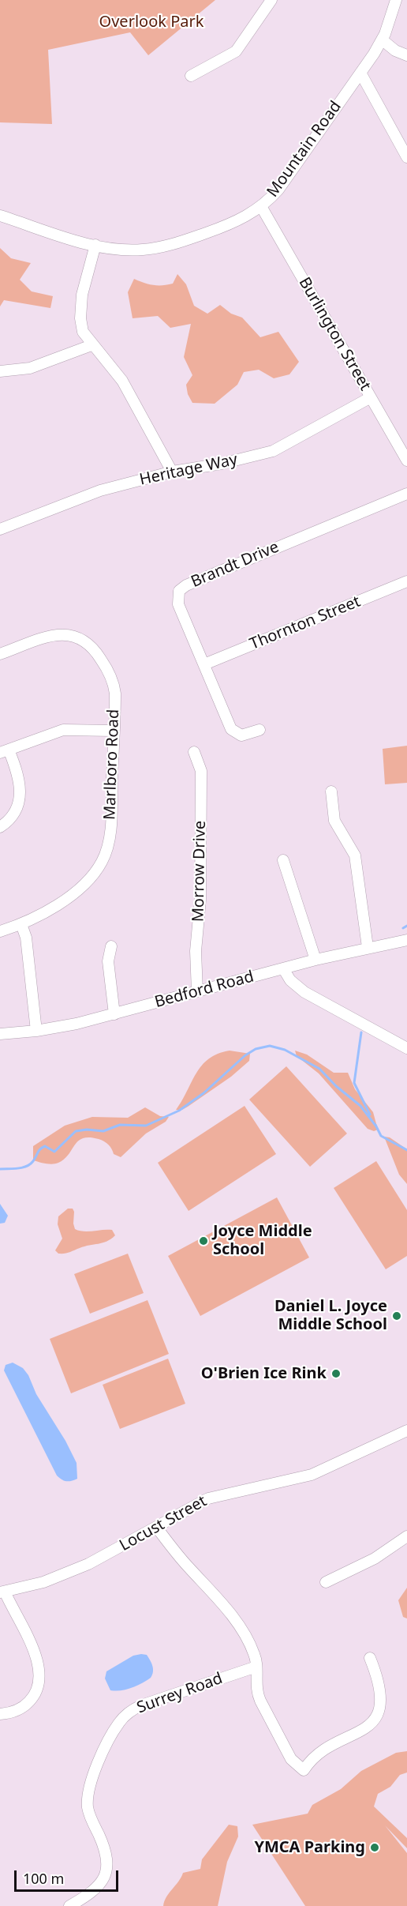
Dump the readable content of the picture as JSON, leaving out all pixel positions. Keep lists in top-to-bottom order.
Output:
{
  "streets": {
    "street": [
      "Mountain Road",
      "Burlington Street",
      "Heritage Way",
      "Brandt Drive",
      "Thornton Street",
      "Marlboro Road",
      "Morrow Drive",
      "Bedford Road",
      "Locust Street",
      "Surrey Road"
    ]
  },
  "crossings": [
    ["Mountain Road", "Burlington Street"],
    ["Burlington Street", "Heritage Way"],
    ["Brandt Drive", "Thornton Street"],
    ["Morrow Drive", "Bedford Road"]
  ],
  "parks": ["Overlook Park"],
  "places": [
    "Joyce Middle School",
    "Daniel L. Joyce Middle School",
    "O'Brien Ice Rink",
    "YMCA Parking"
  ],
  "scale_bar": "100 m"
}
